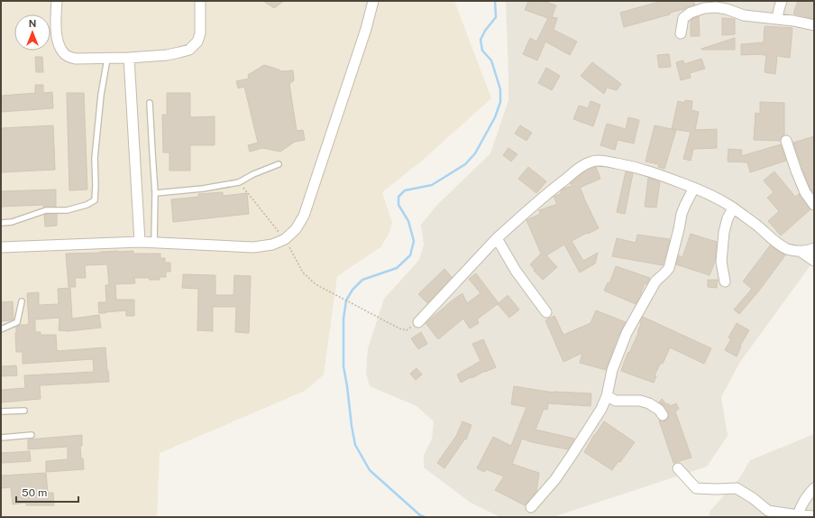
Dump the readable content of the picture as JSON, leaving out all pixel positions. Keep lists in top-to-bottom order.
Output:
{
  "scale_bar": "50 m",
  "north": "top"
}
